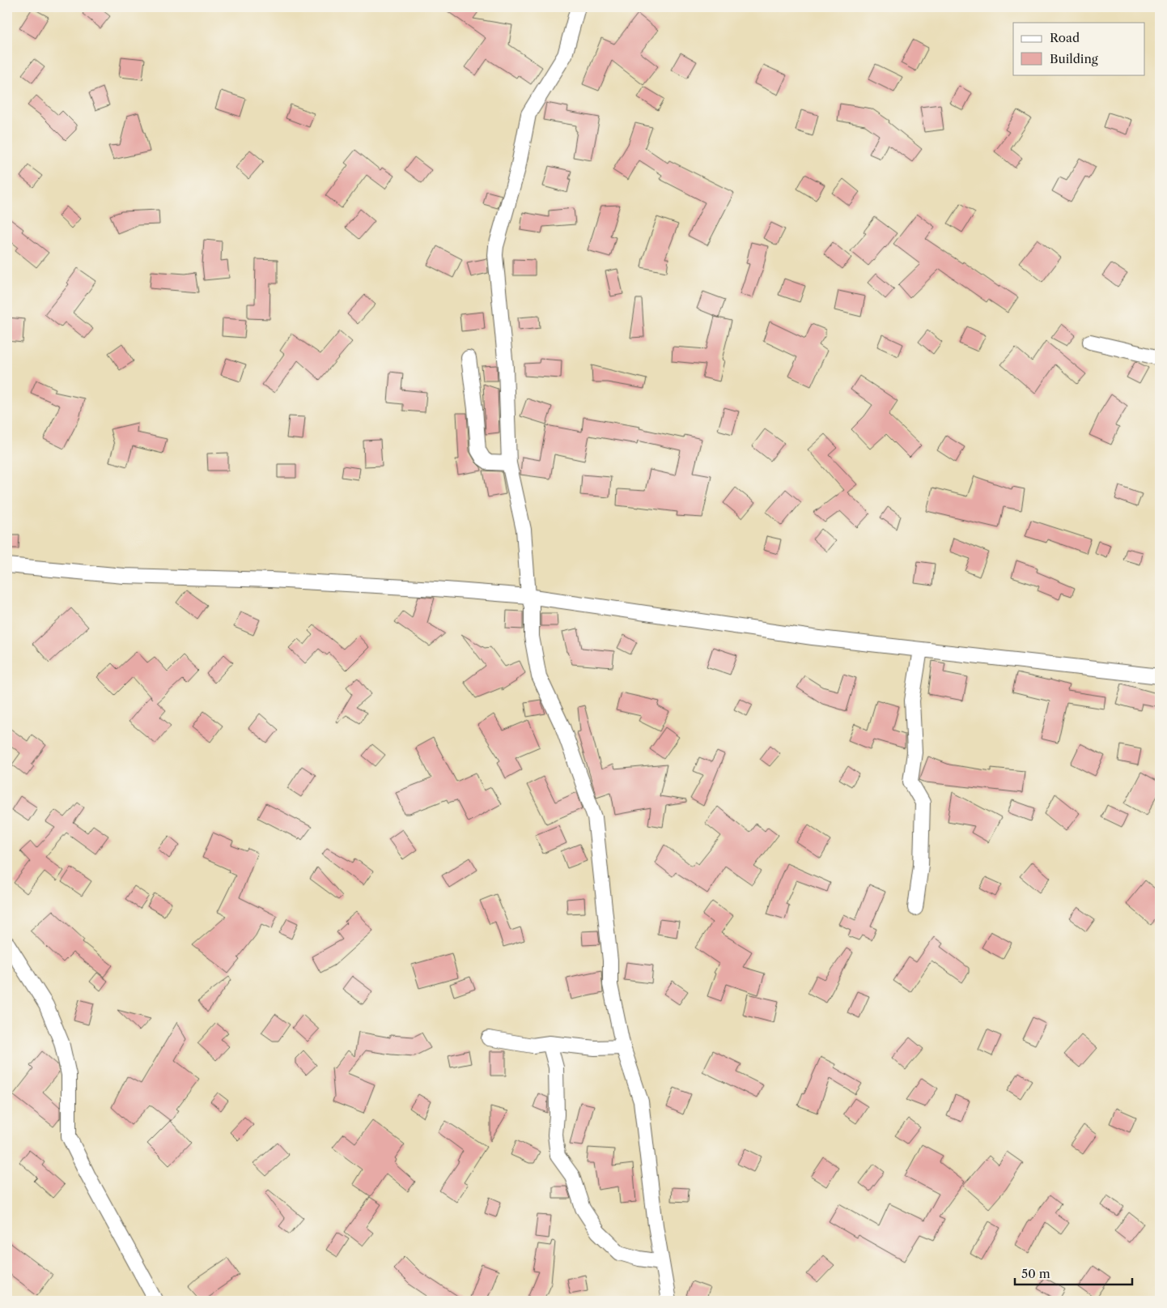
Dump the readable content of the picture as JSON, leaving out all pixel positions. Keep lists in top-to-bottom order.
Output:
{
  "legend": ["Road", "Building"],
  "scale_bar": "50 m"
}
